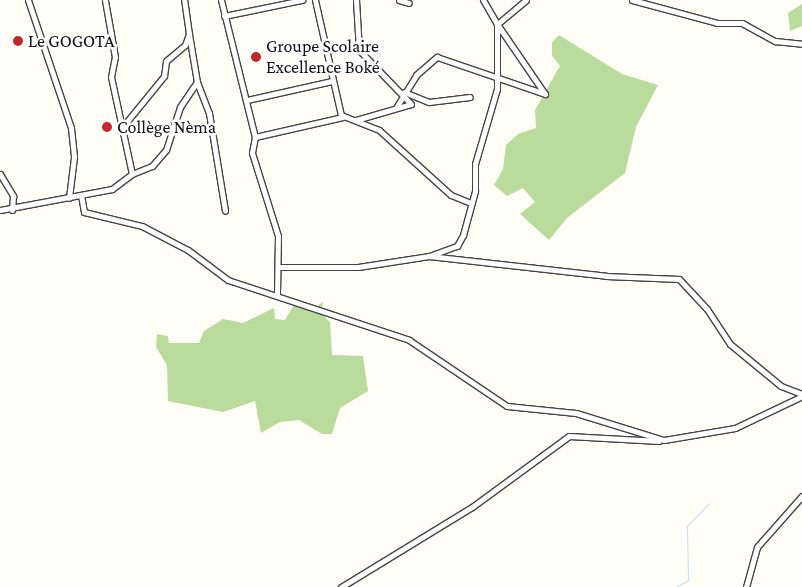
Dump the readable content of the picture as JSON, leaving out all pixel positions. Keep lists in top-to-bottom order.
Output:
{
  "places": ["Le GOGOTA", "Groupe Scolaire Excellence Boké", "Collège Nèma"]
}
